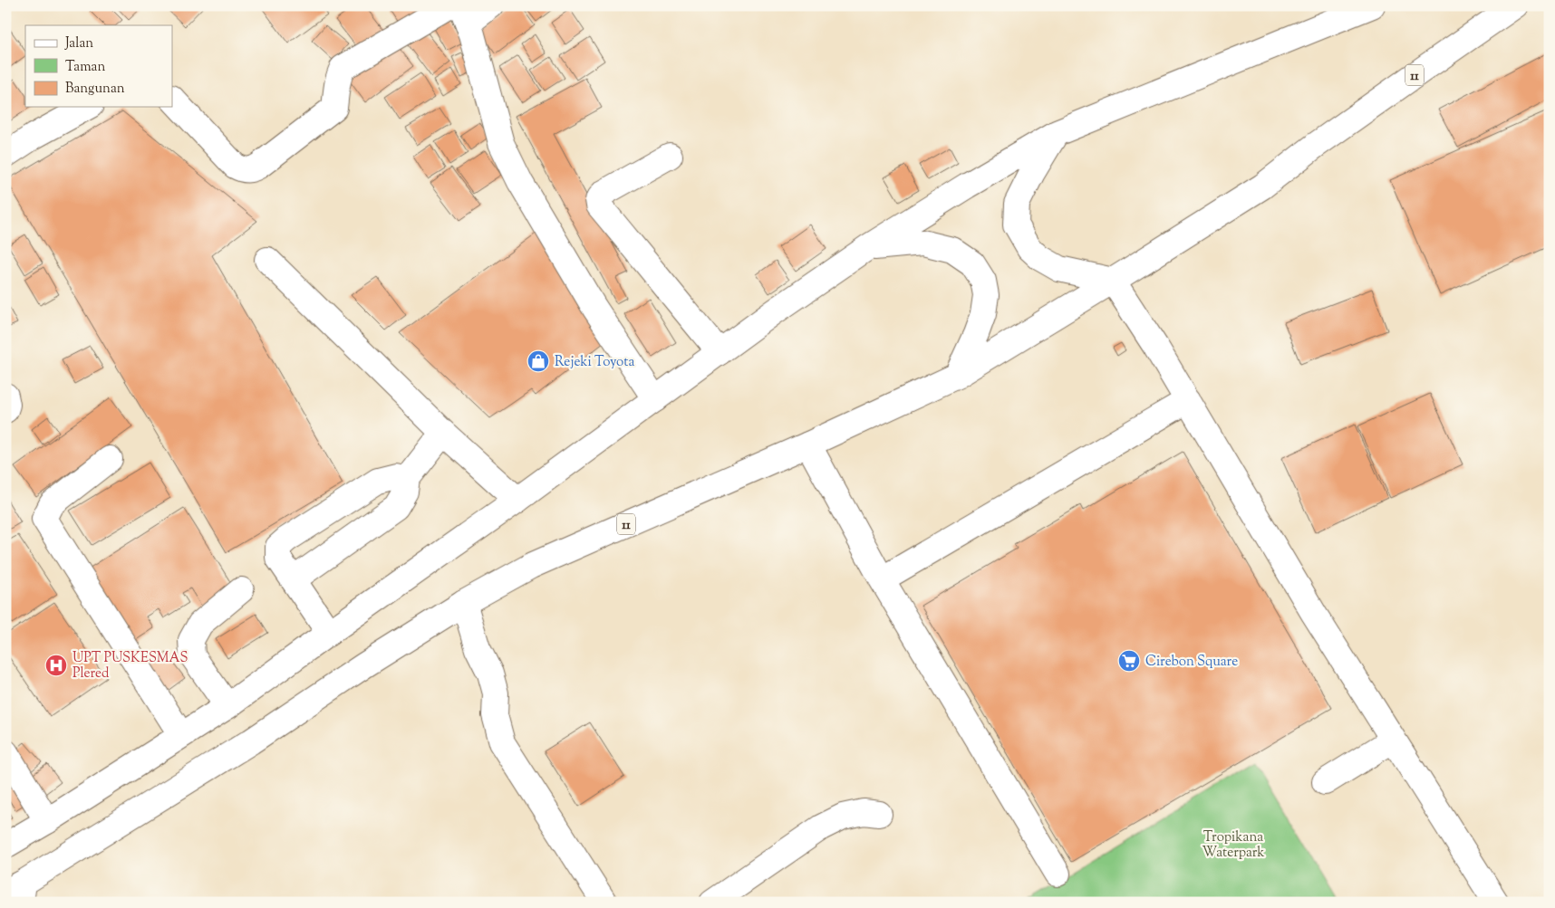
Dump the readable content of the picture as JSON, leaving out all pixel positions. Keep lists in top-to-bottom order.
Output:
{
  "streets": {
    "main road": ["11"]
  },
  "parks": ["Tropikana Waterpark"],
  "places": {
    "shop": ["Rejeki Toyota"],
    "supermarket": ["Cirebon Square"],
    "hospital": ["UPT PUSKESMAS Plered"]
  },
  "legend": ["Jalan", "Taman", "Bangunan"]
}
